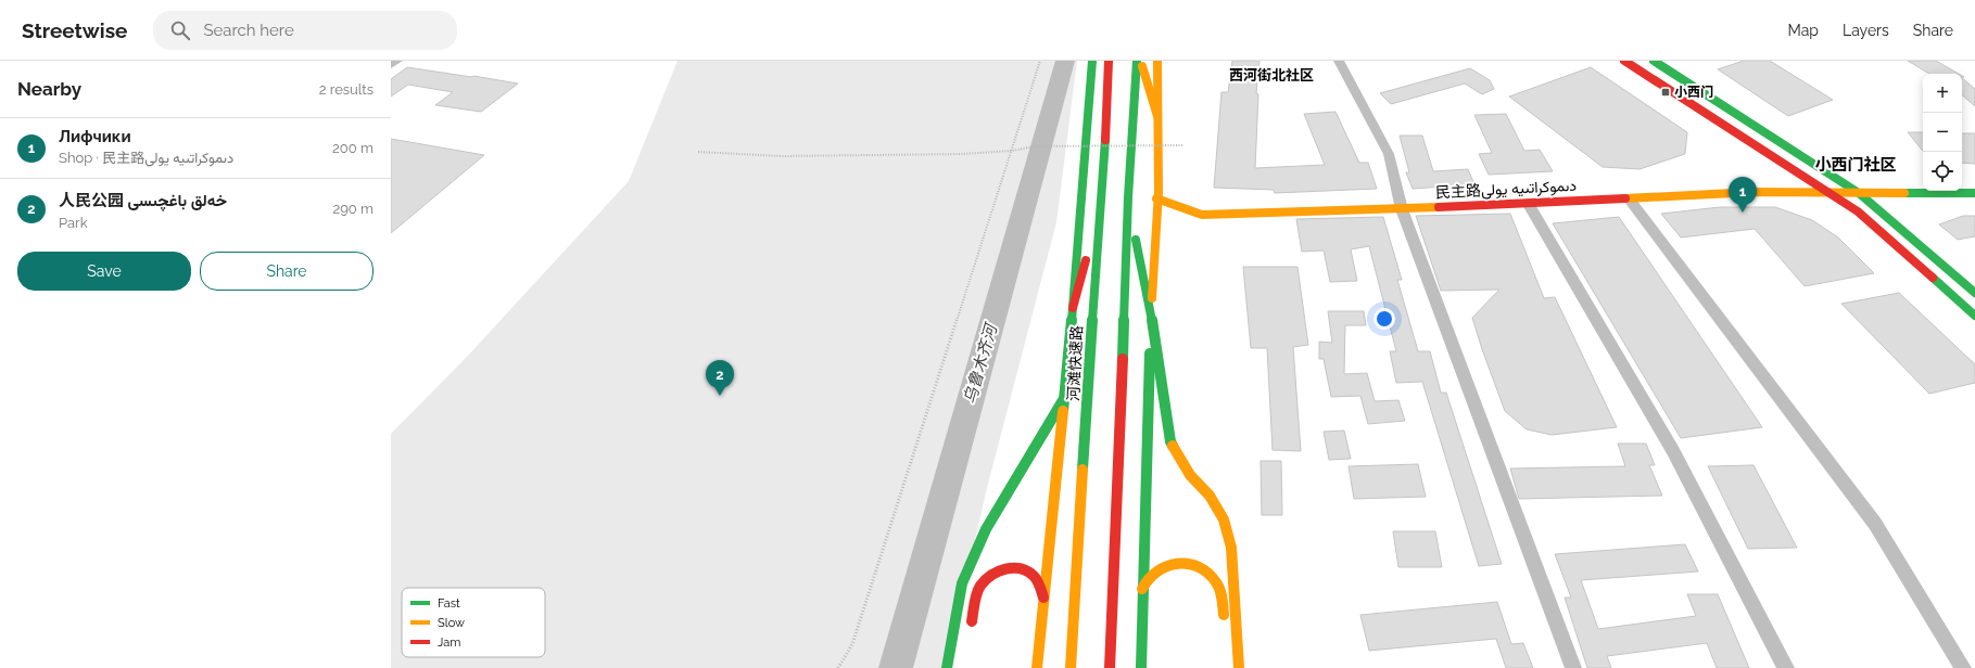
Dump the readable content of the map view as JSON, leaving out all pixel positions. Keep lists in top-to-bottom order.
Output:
{
  "streets": {
    "main road": ["民主路دىموكراتىيە يولى", "河滩快速路"]
  },
  "districts": ["西河街北社区", "小西门社区"],
  "water": ["乌鲁木齐河"],
  "places": {
    "transit": ["小西门"]
  },
  "legend": ["Fast", "Slow", "Jam"],
  "page": {
    "header": "Streetwise",
    "search": "Search here",
    "nav": ["Map", "Layers", "Share"],
    "heading": ["Nearby", "2 results"],
    "map_buttons": ["+", "−"],
    "list": [
      {
        "mark": "1",
        "name": "Лифчики",
        "note": "Shop · 民主路دىموكراتىيە يولى",
        "value": "200 m"
      },
      {
        "mark": "2",
        "name": "人民公园 خەلق باغچىسى",
        "note": "Park",
        "value": "290 m"
      }
    ],
    "pins": ["1", "2"],
    "buttons": ["Save", "Share"]
  }
}
